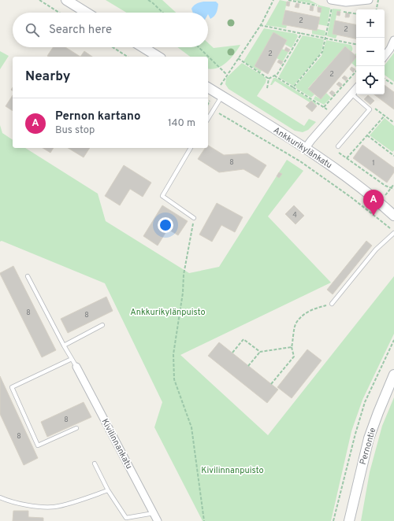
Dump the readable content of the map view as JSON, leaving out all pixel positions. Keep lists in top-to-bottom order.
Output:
{
  "streets": {
    "street": ["Ankkurikylänkatu", "Kivilinnankatu", "Pernontie"]
  },
  "parks": ["Ankkurikylänpuisto", "Kivilinnanpuisto"],
  "house_numbers": [
    "2",
    "2",
    "2",
    "2",
    "8",
    "1",
    "4",
    "8",
    "8",
    "8",
    "8"
  ],
  "page": {
    "map_buttons": ["+", "−"],
    "search": "Search here",
    "heading": "Nearby",
    "list": [
      {
        "mark": "A",
        "name": "Pernon kartano",
        "note": "Bus stop",
        "value": "140 m"
      }
    ],
    "pins": "A"
  }
}
